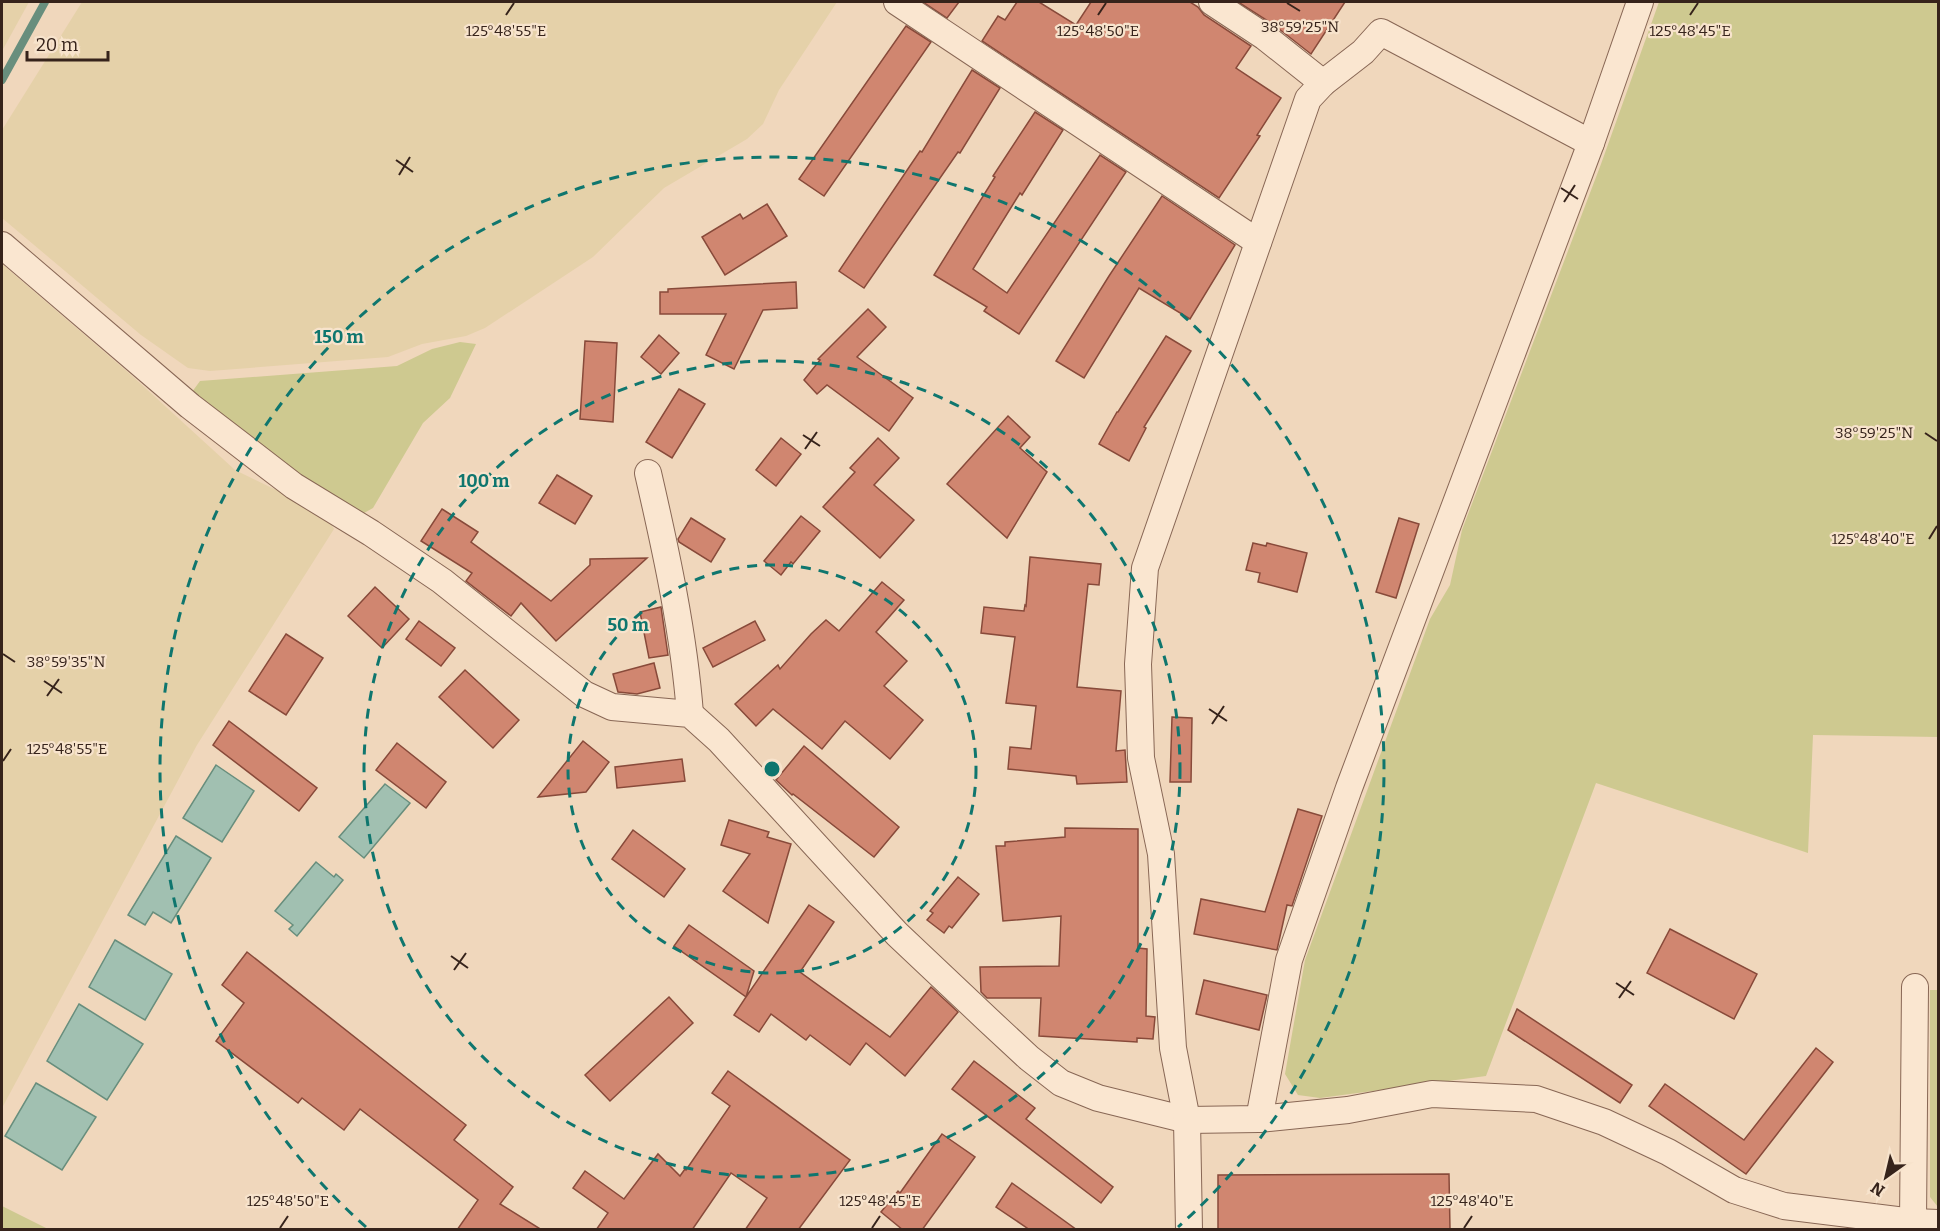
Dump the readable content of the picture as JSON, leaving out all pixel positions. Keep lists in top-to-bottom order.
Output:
{
  "scale_bar": "20 m",
  "north": "bottom left",
  "coordinates": [
    "38°59'25\"N",
    "125°48'55\"E",
    "125°48'50\"E",
    "125°48'45\"E",
    "125°48'40\"E",
    "38°59'35\"N"
  ],
  "rings": ["150 m", "100 m", "50 m"]
}
